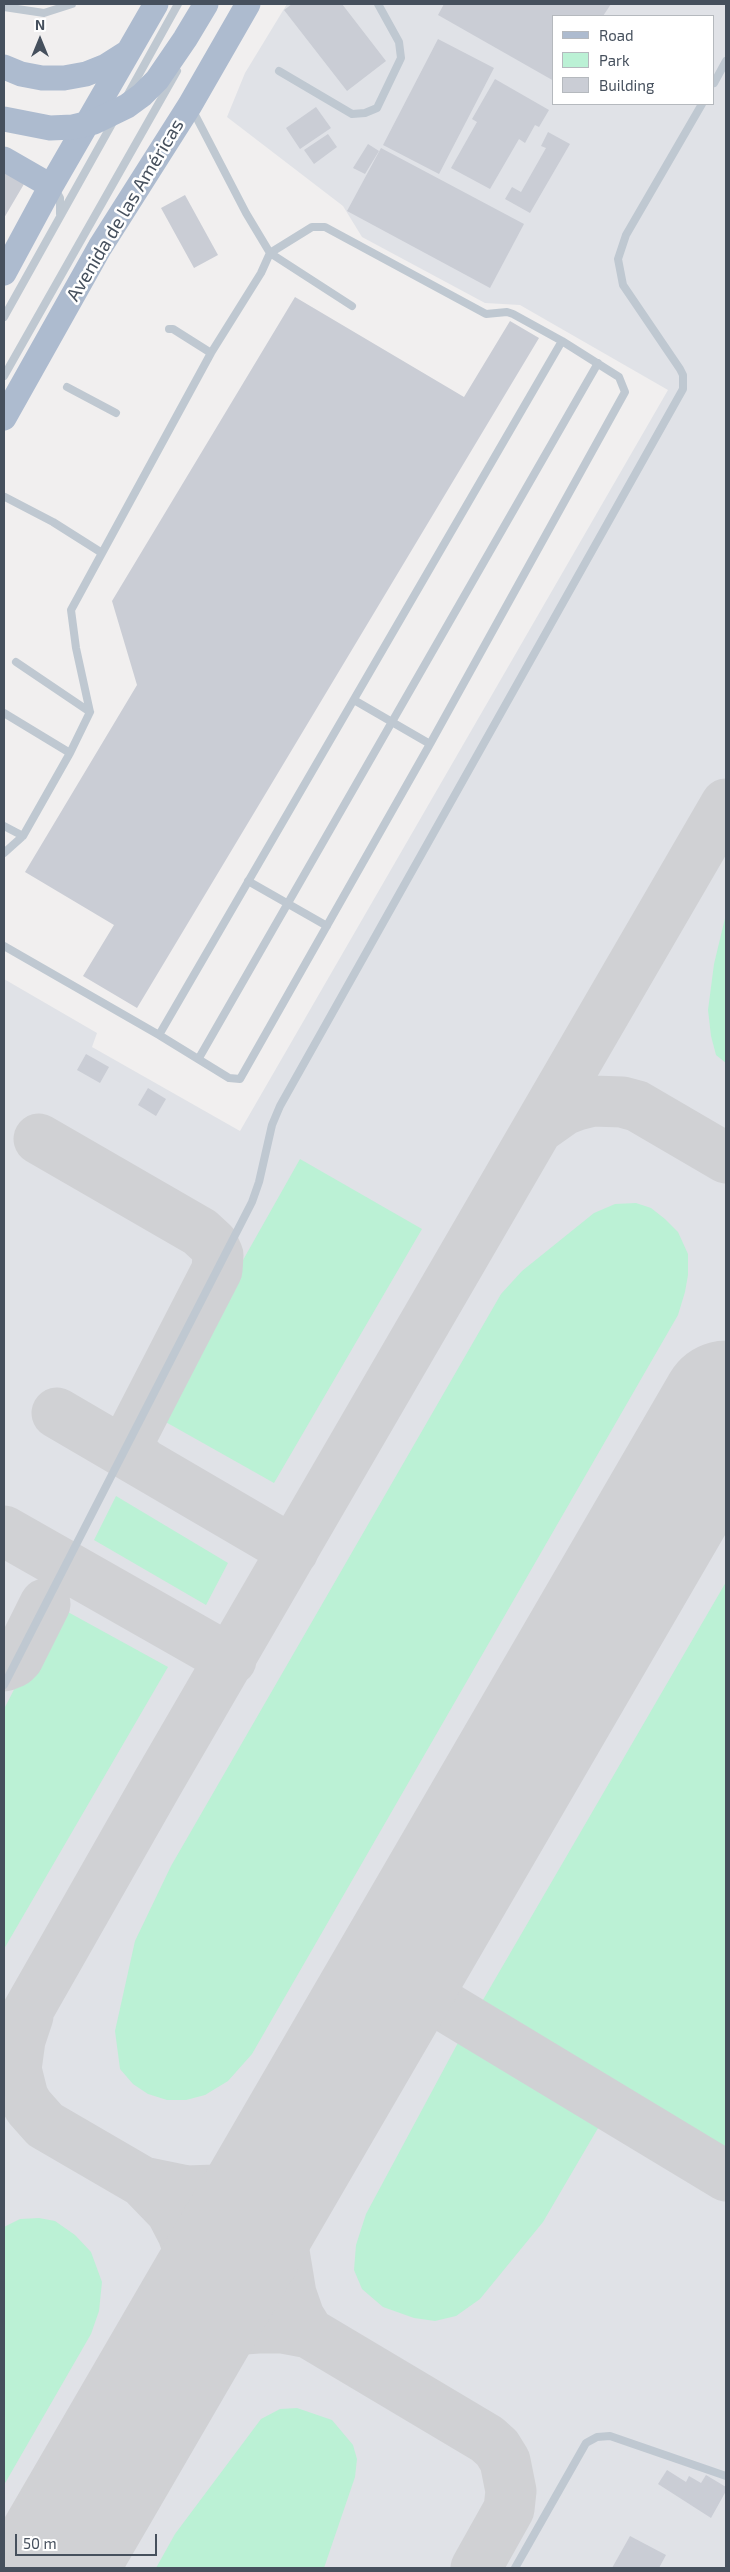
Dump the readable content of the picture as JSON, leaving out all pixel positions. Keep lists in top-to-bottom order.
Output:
{
  "streets": {
    "main road": ["Avenida de las Américas"]
  },
  "legend": ["Road", "Park", "Building"],
  "scale_bar": "50 m",
  "north": "top"
}
